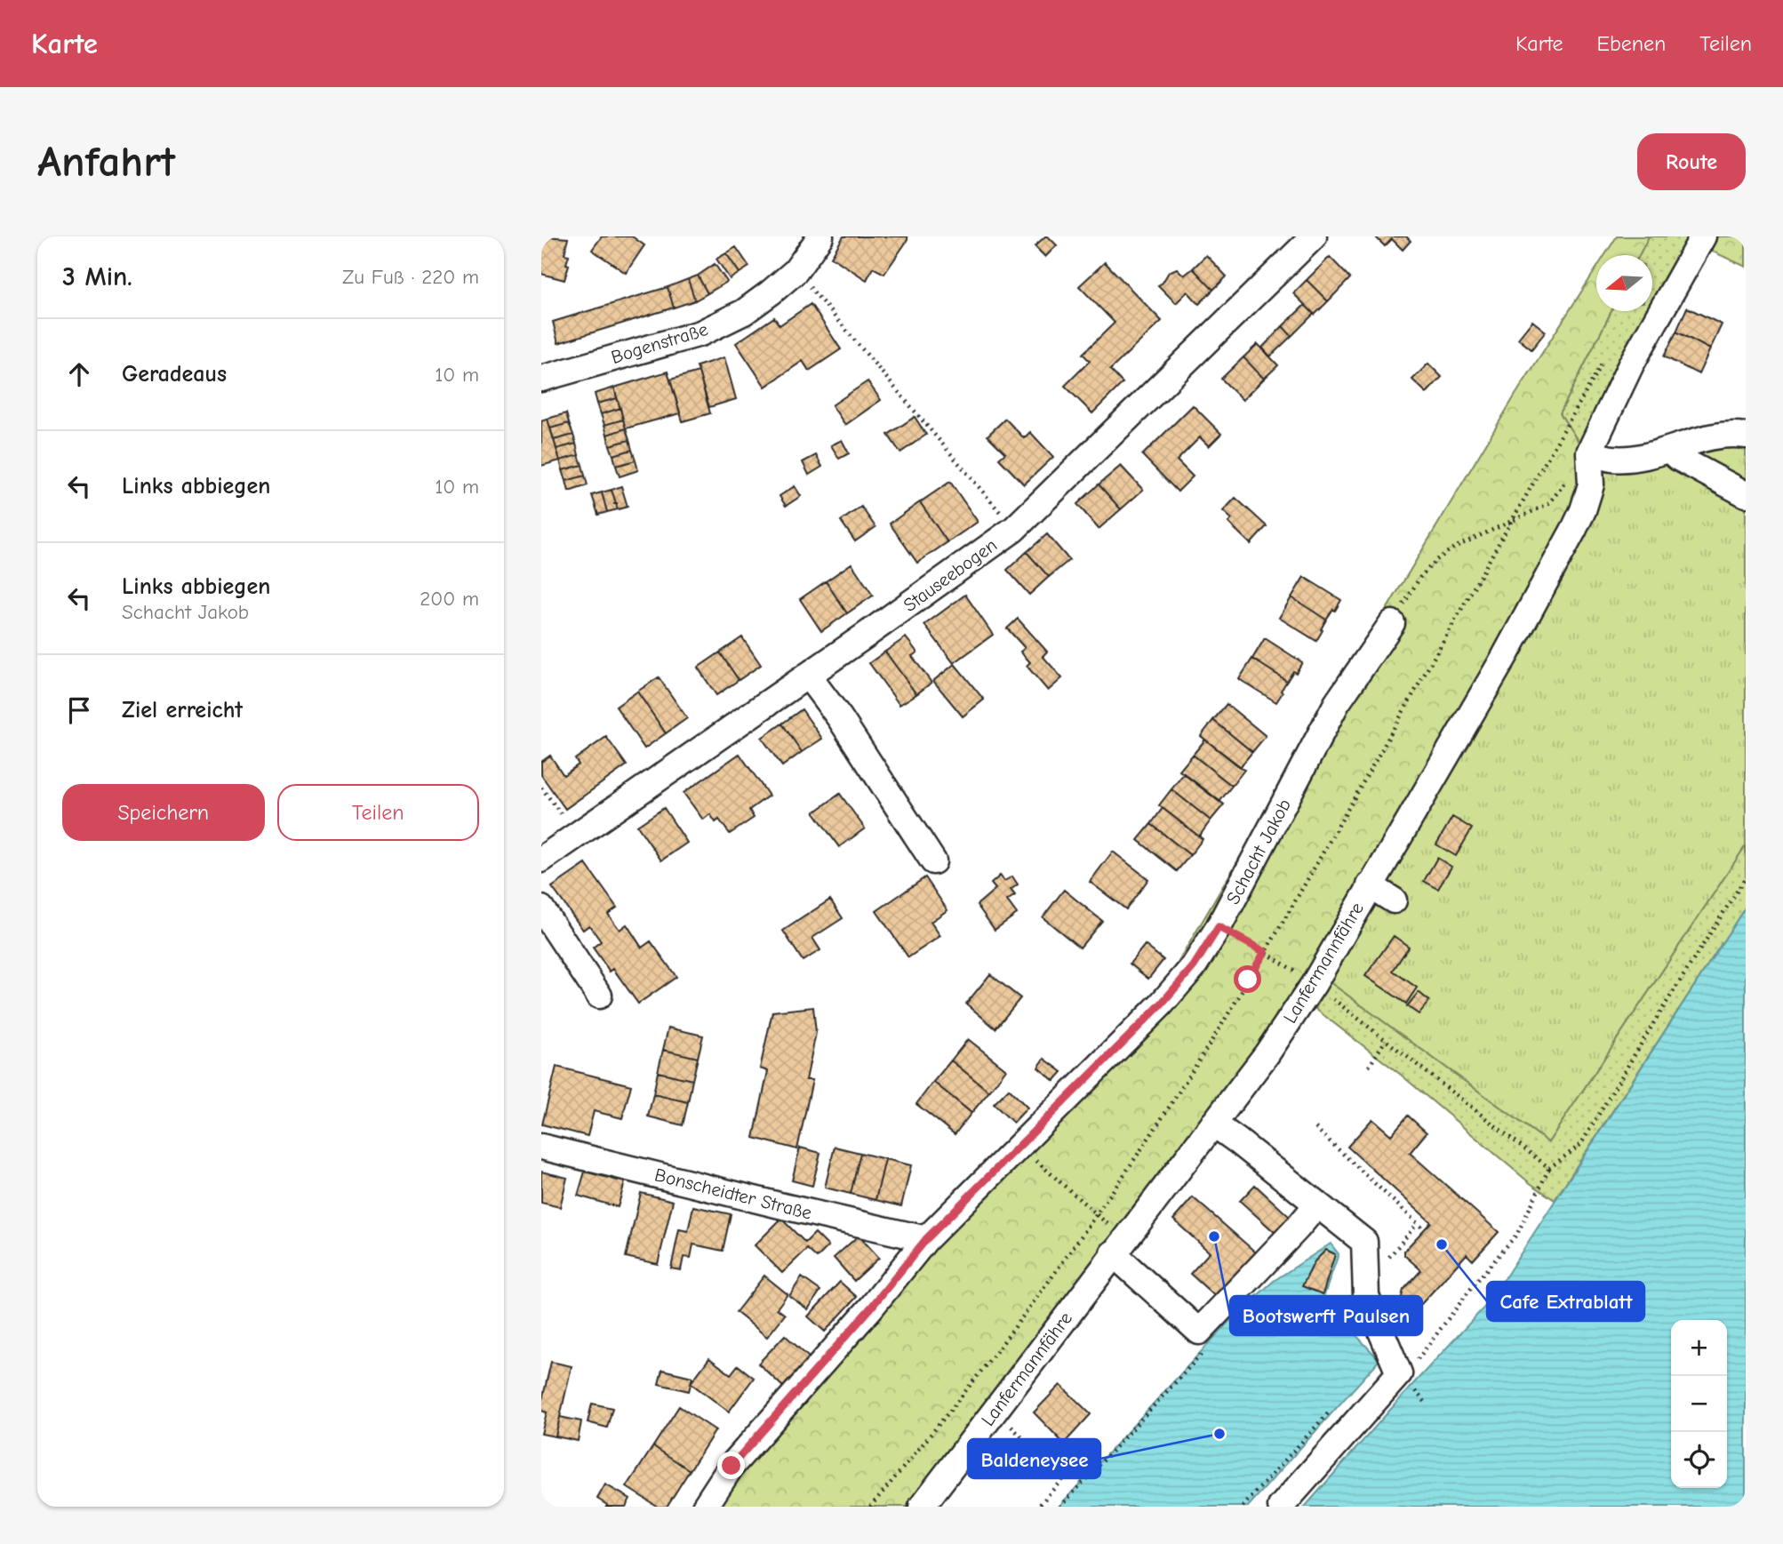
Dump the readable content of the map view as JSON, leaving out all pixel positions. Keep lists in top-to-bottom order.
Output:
{
  "streets": {
    "street": [
      "Bogenstraße",
      "Stauseebogen",
      "Schacht Jakob",
      "Lanfermannfähre",
      "Bonscheidter Straße"
    ]
  },
  "crossings": [
    ["Schacht Jakob", "Bonscheidter Straße"]
  ],
  "places": ["Bootswerft Paulsen", "Cafe Extrablatt", "Baldeneysee"],
  "north": "left",
  "page": {
    "header": "Karte",
    "nav": ["Karte", "Ebenen", "Teilen"],
    "buttons": [
      "Route",
      ["Speichern", "Teilen"]
    ],
    "title": "Anfahrt",
    "heading": ["3 Min.", "Zu Fuß · 220 m"],
    "list": [
      ["Geradeaus", "10 m"],
      ["Links abbiegen", "10 m"],
      ["Links abbiegen", "Schacht Jakob", "200 m"],
      "Ziel erreicht"
    ],
    "map_buttons": ["+", "−"]
  }
}
